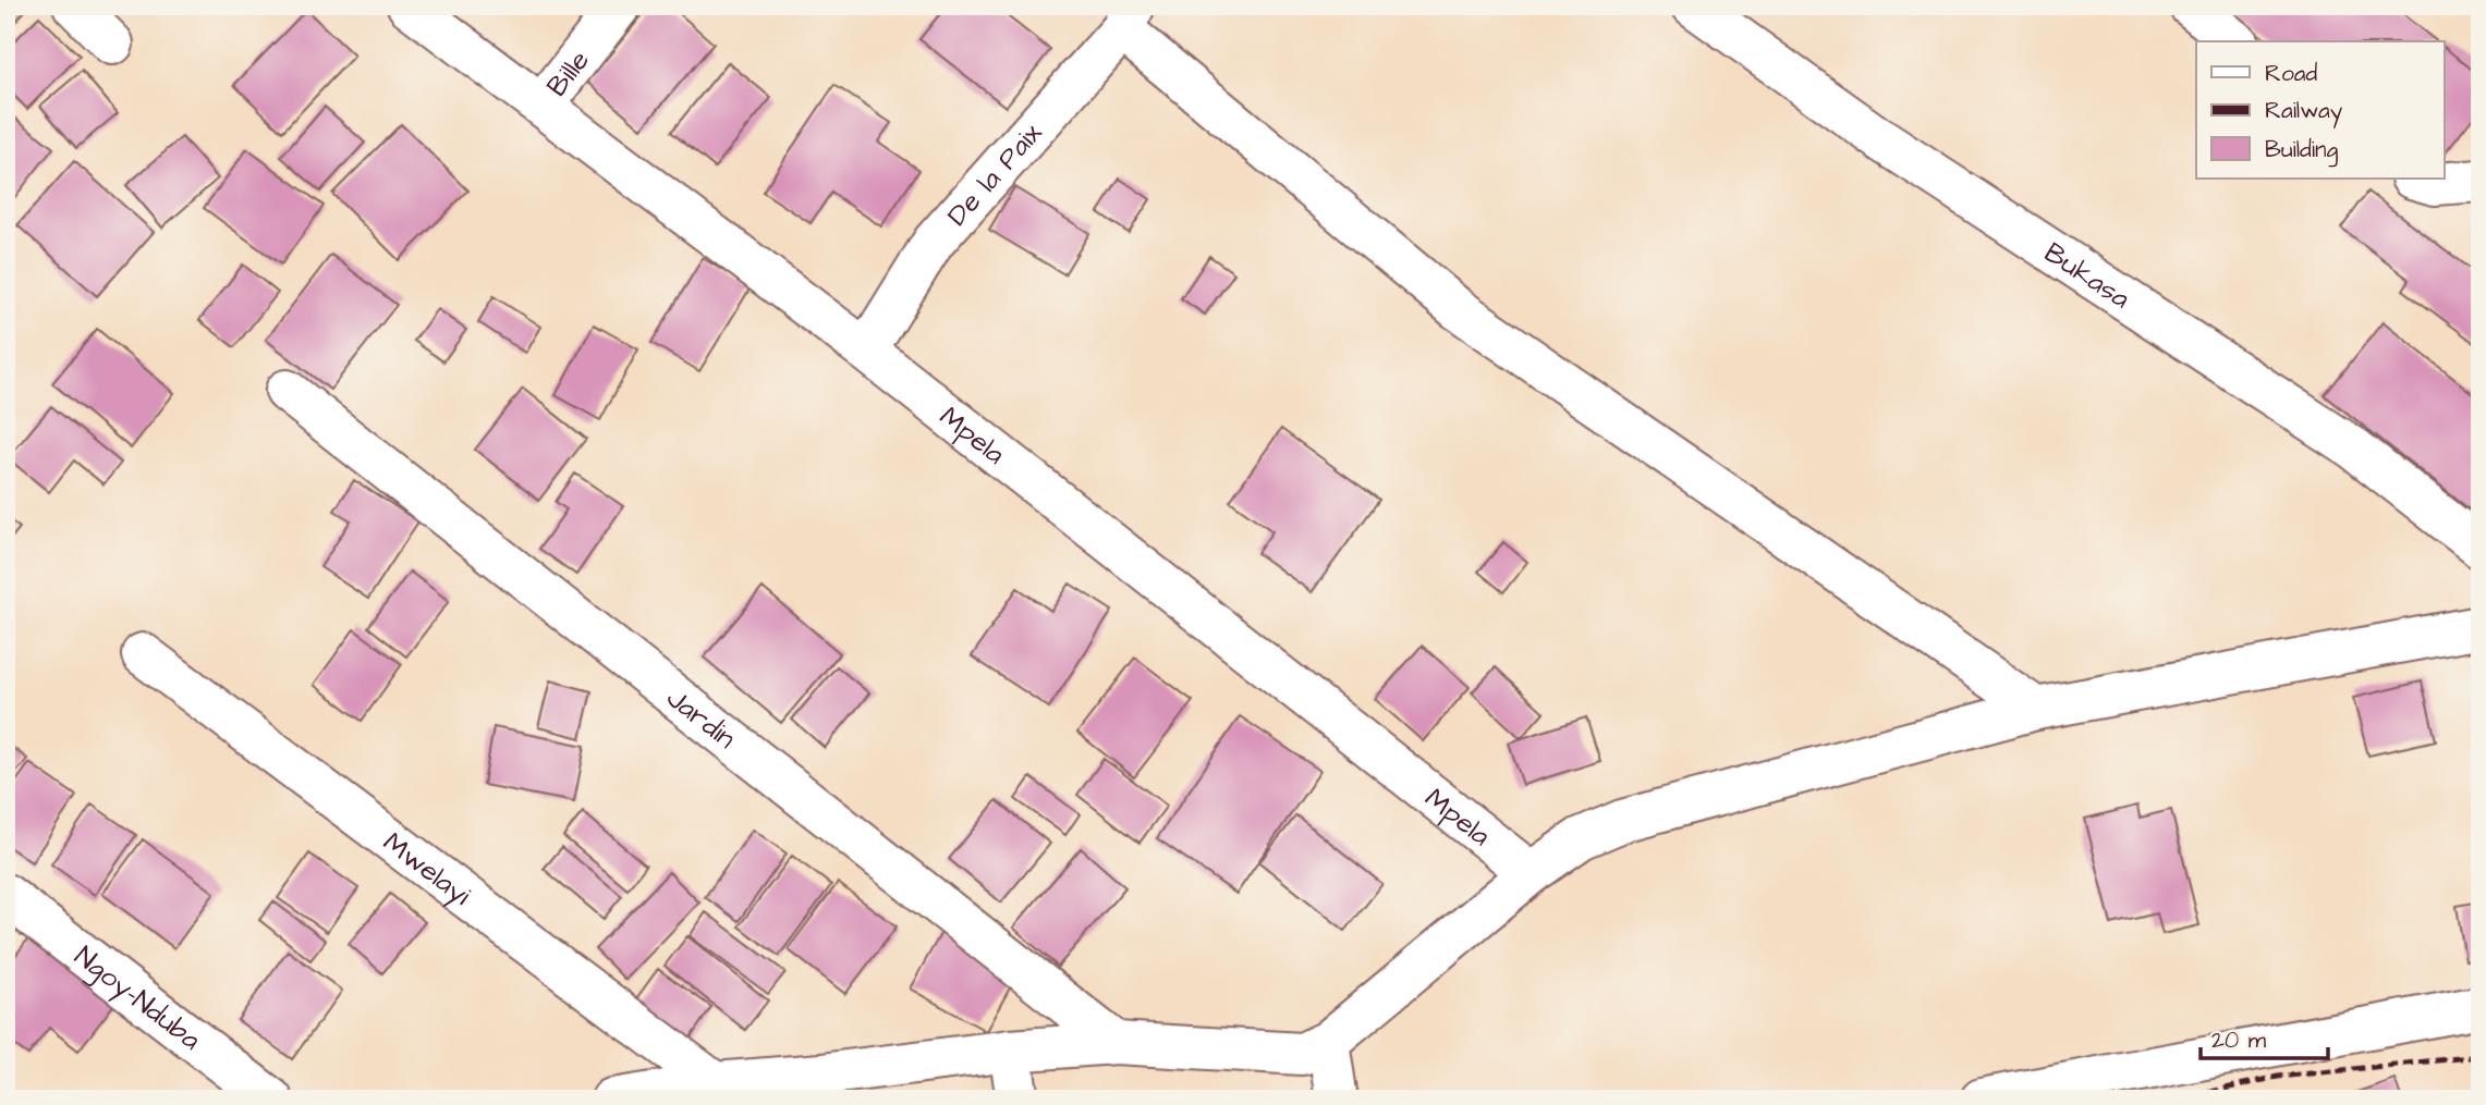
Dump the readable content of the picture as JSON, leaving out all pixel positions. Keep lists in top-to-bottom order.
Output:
{
  "streets": {
    "street": [
      "Bille",
      "De la Paix",
      "Bukasa",
      "Mpela",
      "Jardin",
      "Mwelayi",
      "Ngoy-Nduba"
    ]
  },
  "crossings": [
    ["Bille", "Mpela"],
    ["De la Paix", "Mpela"]
  ],
  "legend": ["Road", "Railway", "Building"],
  "scale_bar": "20 m"
}
